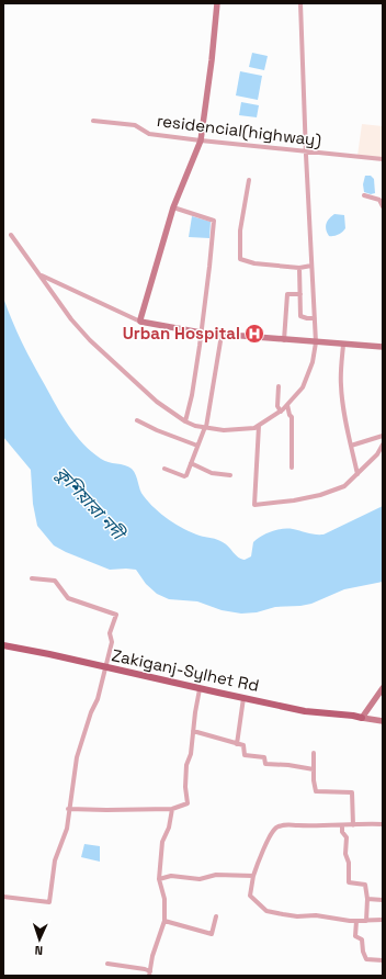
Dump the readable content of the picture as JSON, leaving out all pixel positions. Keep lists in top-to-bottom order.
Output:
{
  "streets": {
    "main road": ["Zakiganj-Sylhet Rd"],
    "street": ["residencial(highway)"]
  },
  "water": ["কুশিয়ারা নদী"],
  "places": {
    "hospital": ["Urban Hospital"]
  },
  "north": "bottom"
}
